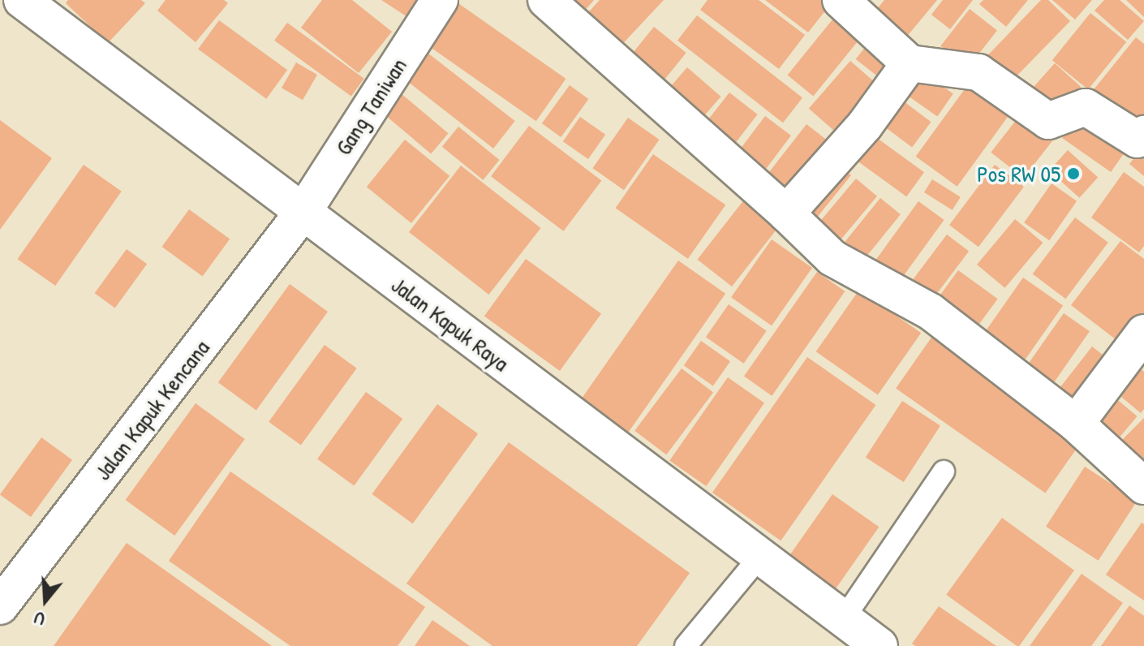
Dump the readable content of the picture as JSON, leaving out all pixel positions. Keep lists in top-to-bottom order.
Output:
{
  "streets": {
    "street": ["Gang Taniwan", "Jalan Kapuk Raya", "Jalan Kapuk Kencana"]
  },
  "crossings": [
    ["Gang Taniwan", "Jalan Kapuk Raya"],
    ["Gang Taniwan", "Jalan Kapuk Kencana"],
    ["Jalan Kapuk Raya", "Jalan Kapuk Kencana"]
  ],
  "places": ["Pos RW 05"],
  "north": "bottom"
}
